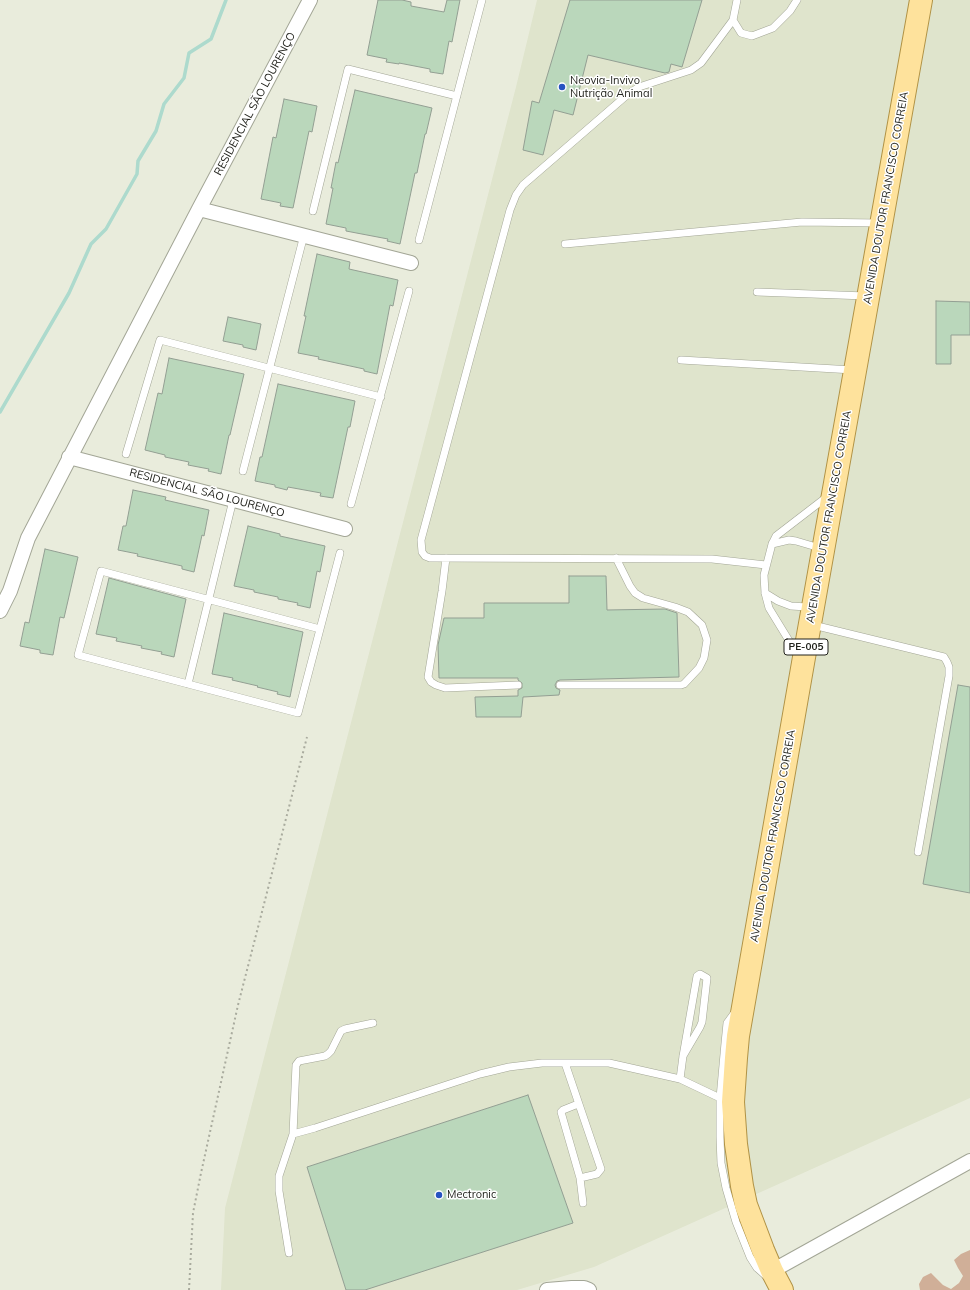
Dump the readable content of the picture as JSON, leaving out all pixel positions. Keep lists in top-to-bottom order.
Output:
{
  "streets": {
    "main road": ["AVENIDA DOUTOR FRANCISCO CORREIA", "PE-005"],
    "street": ["RESIDENCIAL SÃO LOURENÇO"]
  },
  "places": ["Neovia-Invivo Nutrição Animal", "Mectronic"]
}
